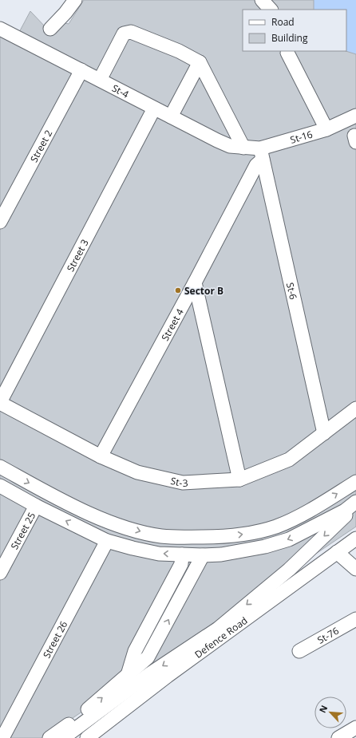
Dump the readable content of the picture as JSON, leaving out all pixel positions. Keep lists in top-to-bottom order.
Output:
{
  "streets": {
    "street": [
      "St-4",
      "St-16",
      "Street 2",
      "Street 3",
      "St-6",
      "Street 4",
      "St-3",
      "Street 25",
      "St-76",
      "Defence Road",
      "Street 26"
    ]
  },
  "crossings": [
    ["St-4", "St-16"],
    ["St-4", "Street 2"],
    ["St-4", "Street 3"],
    ["St-16", "St-6"],
    ["St-16", "Street 4"],
    ["Street 3", "St-3"],
    ["St-6", "Street 4"],
    ["St-6", "St-3"],
    ["Street 4", "St-3"]
  ],
  "places": ["Sector B"],
  "legend": ["Road", "Building"],
  "north": "top left"
}
